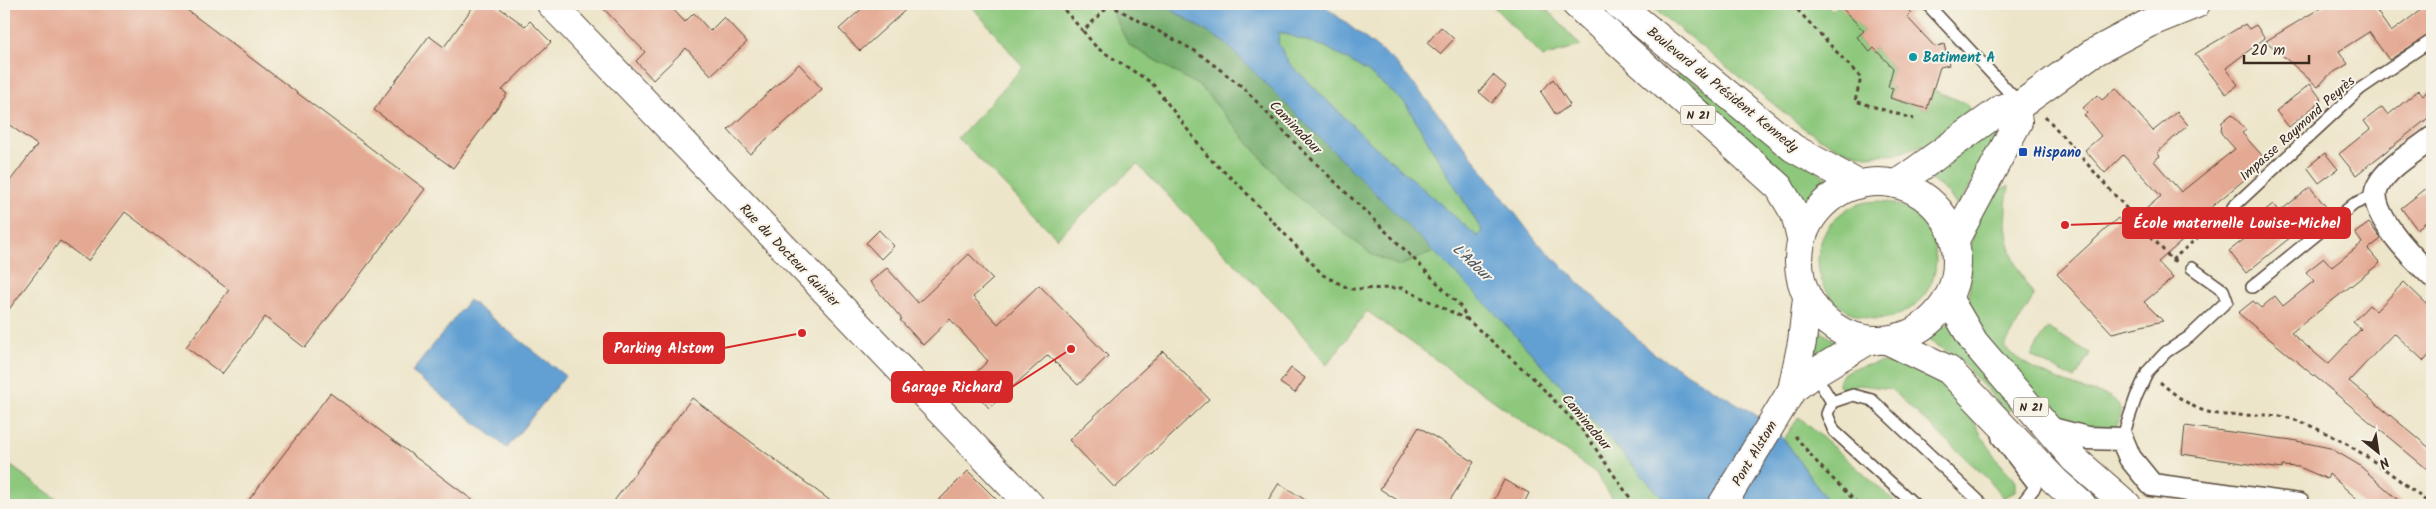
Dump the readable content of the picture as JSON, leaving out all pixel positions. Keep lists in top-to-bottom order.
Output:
{
  "streets": {
    "main road": [
      "Boulevard du Président Kennedy",
      "N 21",
      "Rue du Docteur Guinier",
      "Pont Alstom"
    ],
    "lane": ["Impasse Raymond Peyrès"],
    "path": ["Caminadour"]
  },
  "crossings": [
    ["Boulevard du Président Kennedy", "N 21"]
  ],
  "water": ["L'Adour"],
  "places": {
    "other": [
      "Batiment A",
      "École maternelle Louise-Michel",
      "Parking Alstom",
      "Garage Richard"
    ],
    "transit": ["Hispano"]
  },
  "scale_bar": "20 m",
  "north": "bottom right"
}
